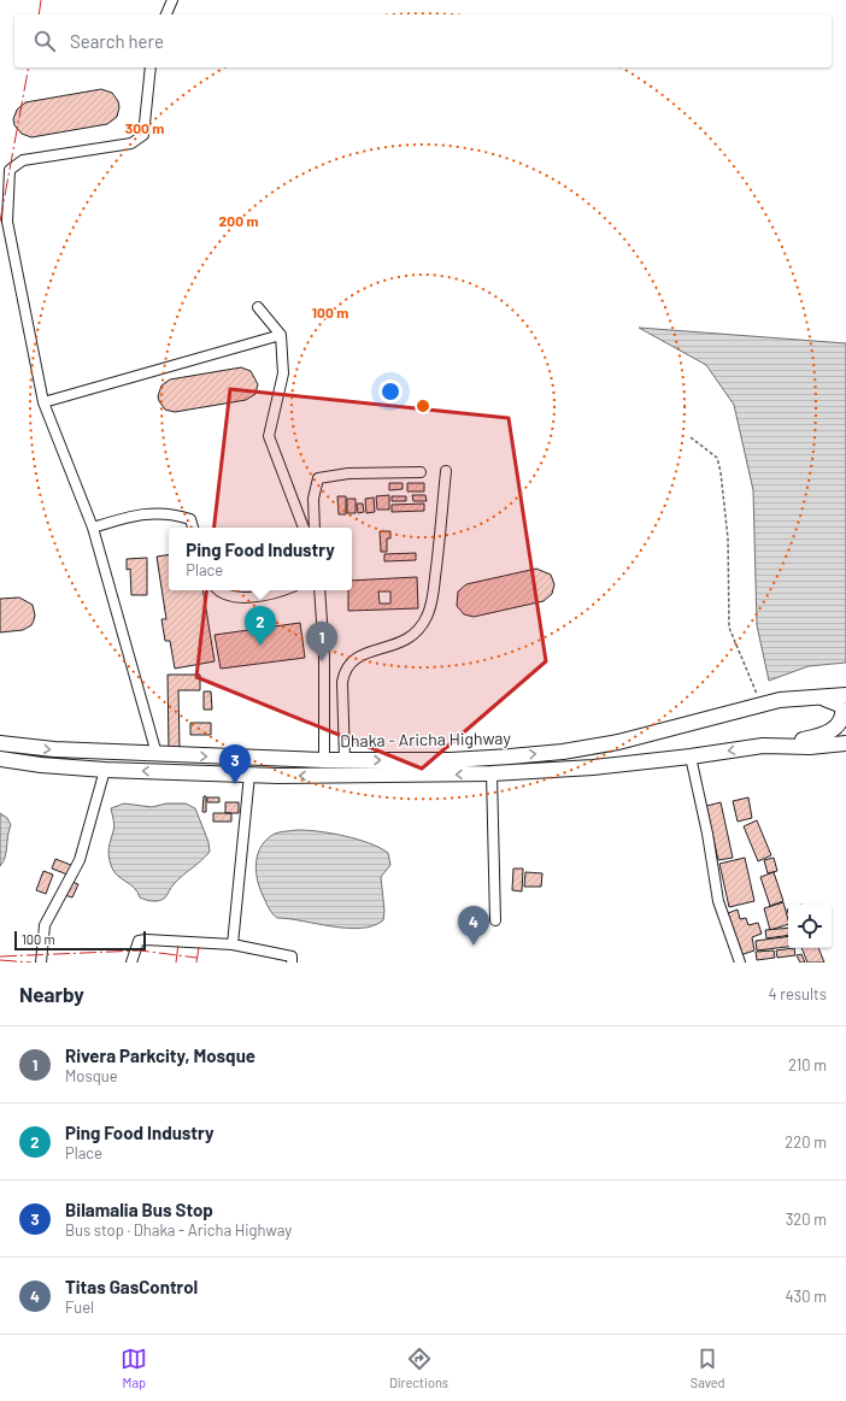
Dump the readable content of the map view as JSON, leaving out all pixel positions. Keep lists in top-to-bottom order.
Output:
{
  "streets": {
    "highway": ["Dhaka - Aricha Highway"]
  },
  "scale_bar": "100 m",
  "page": {
    "search": "Search here",
    "popup": ["Ping Food Industry", "Place"],
    "pins": [
      "2",
      "1",
      "3",
      "4"
    ],
    "scale": "100 m",
    "heading": ["Nearby", "4 results"],
    "list": [
      {
        "mark": "1",
        "name": "Rivera Parkcity, Mosque",
        "note": "Mosque",
        "value": "210 m"
      },
      {
        "mark": "2",
        "name": "Ping Food Industry",
        "note": "Place",
        "value": "220 m"
      },
      {
        "mark": "3",
        "name": "Bilamalia Bus Stop",
        "note": "Bus stop · Dhaka - Aricha Highway",
        "value": "320 m"
      },
      {
        "mark": "4",
        "name": "Titas GasControl",
        "note": "Fuel",
        "value": "430 m"
      }
    ],
    "nav": ["Map", "Directions", "Saved"]
  },
  "rings": ["300 m", "200 m", "100 m"]
}
